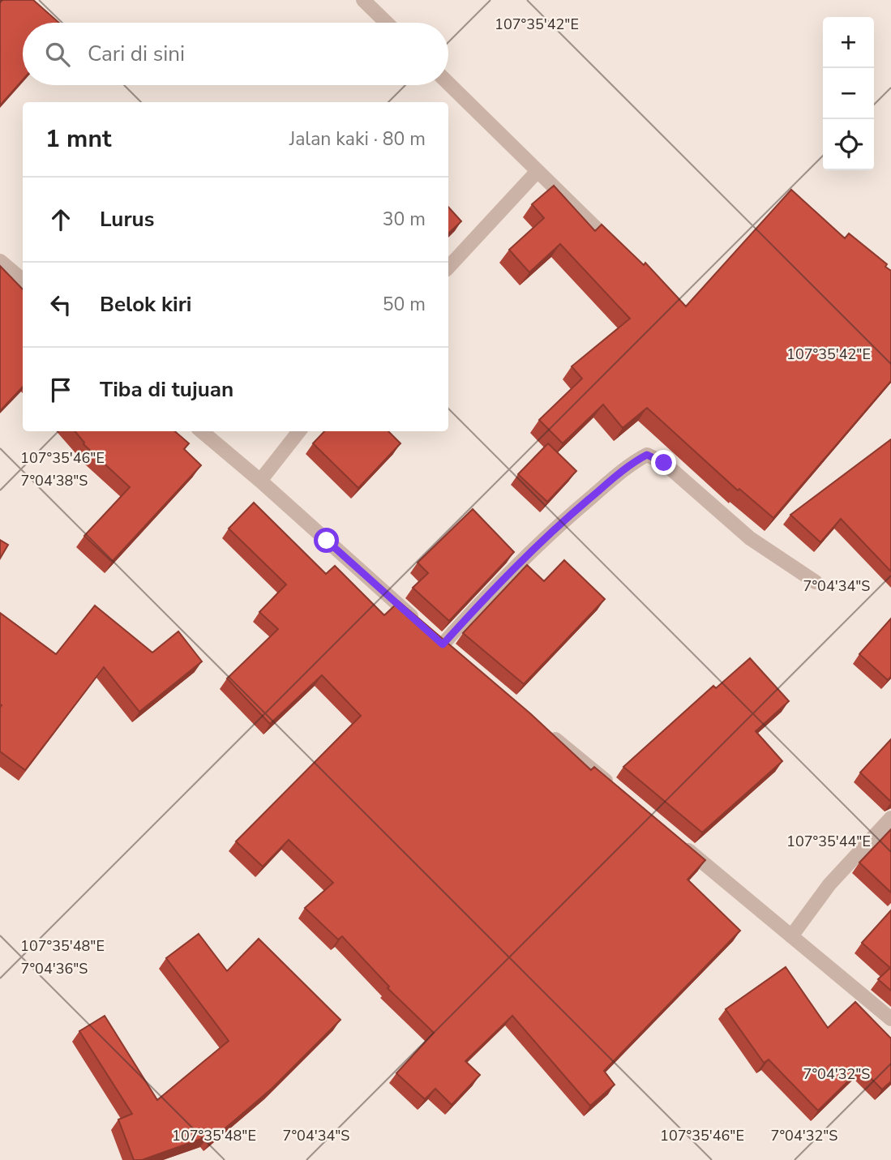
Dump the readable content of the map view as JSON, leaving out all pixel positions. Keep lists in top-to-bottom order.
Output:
{
  "page": {
    "map_buttons": ["+", "−"],
    "search": "Cari di sini",
    "heading": ["1 mnt", "Jalan kaki · 80 m"],
    "list": [
      ["Lurus", "30 m"],
      ["Belok kiri", "50 m"],
      "Tiba di tujuan"
    ]
  },
  "coordinates": [
    "107°35'42\"E",
    "107°35'46\"E",
    "7°04'38\"S",
    "7°04'34\"S",
    "107°35'44\"E",
    "107°35'48\"E",
    "7°04'36\"S",
    "7°04'32\"S"
  ]
}
